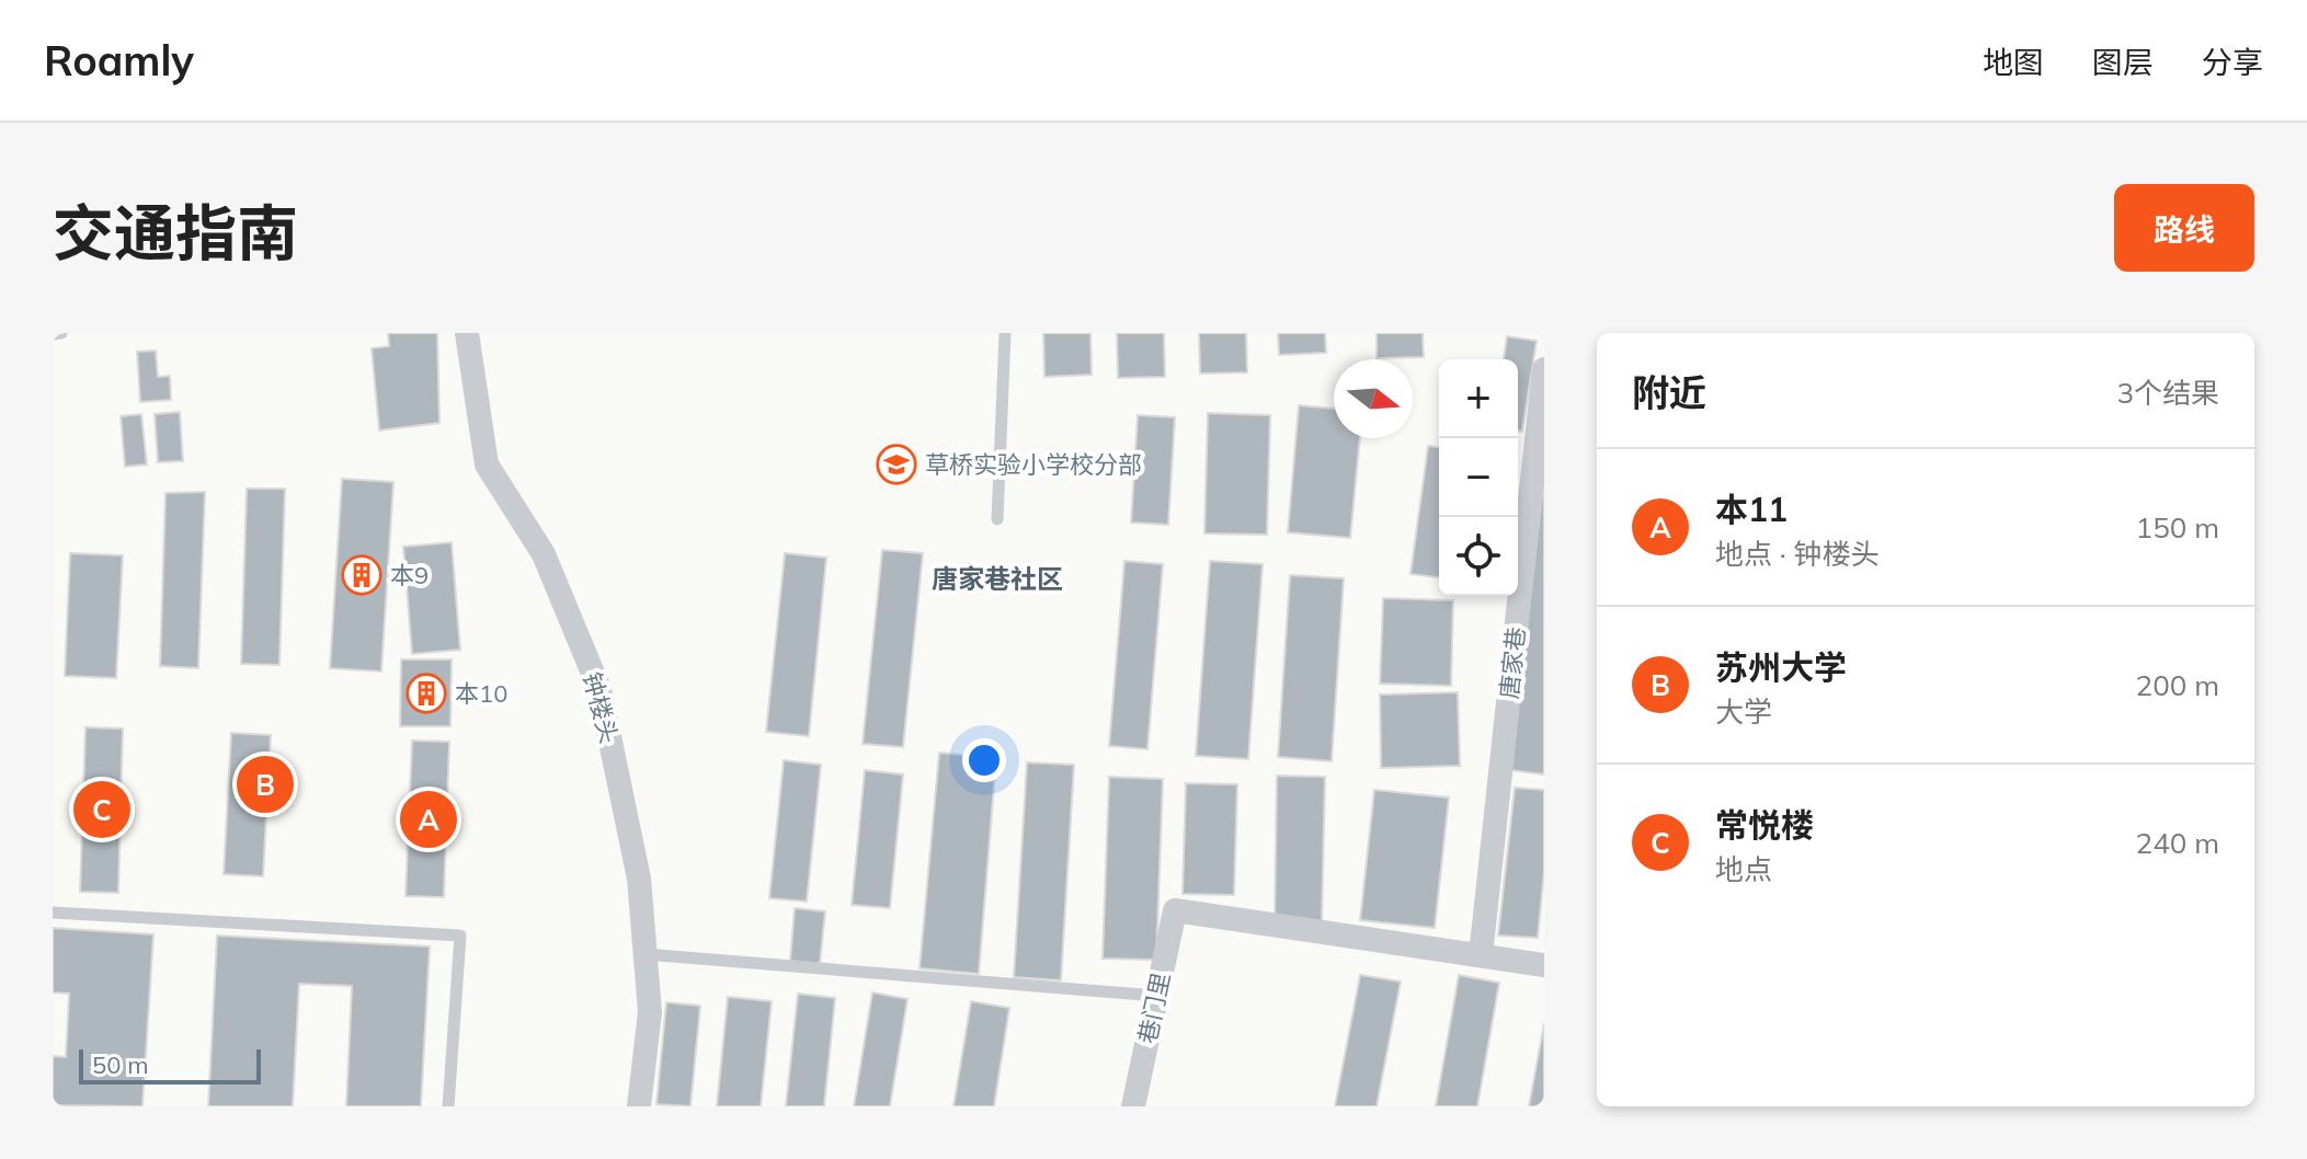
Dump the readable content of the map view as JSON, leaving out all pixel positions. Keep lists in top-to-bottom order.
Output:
{
  "streets": {
    "street": ["唐家巷", "钟楼头", "巷门里"]
  },
  "crossings": [
    ["唐家巷", "巷门里"]
  ],
  "districts": ["唐家巷社区"],
  "places": {
    "school or university": ["草桥实验小学校分部"],
    "building": ["本9", "本10"]
  },
  "scale_bar": "50 m",
  "north": "right",
  "page": {
    "header": "Roamly",
    "nav": ["地图", "图层", "分享"],
    "title": "交通指南",
    "buttons": "路线",
    "heading": ["附近", "3个结果"],
    "map_buttons": ["+", "−"],
    "list": [
      {
        "mark": "A",
        "name": "本11",
        "note": "地点 · 钟楼头",
        "value": "150 m"
      },
      {
        "mark": "B",
        "name": "苏州大学",
        "note": "大学",
        "value": "200 m"
      },
      {
        "mark": "C",
        "name": "常悦楼",
        "note": "地点",
        "value": "240 m"
      }
    ],
    "pins": ["B", "C", "A"],
    "scale": "50 m"
  }
}
